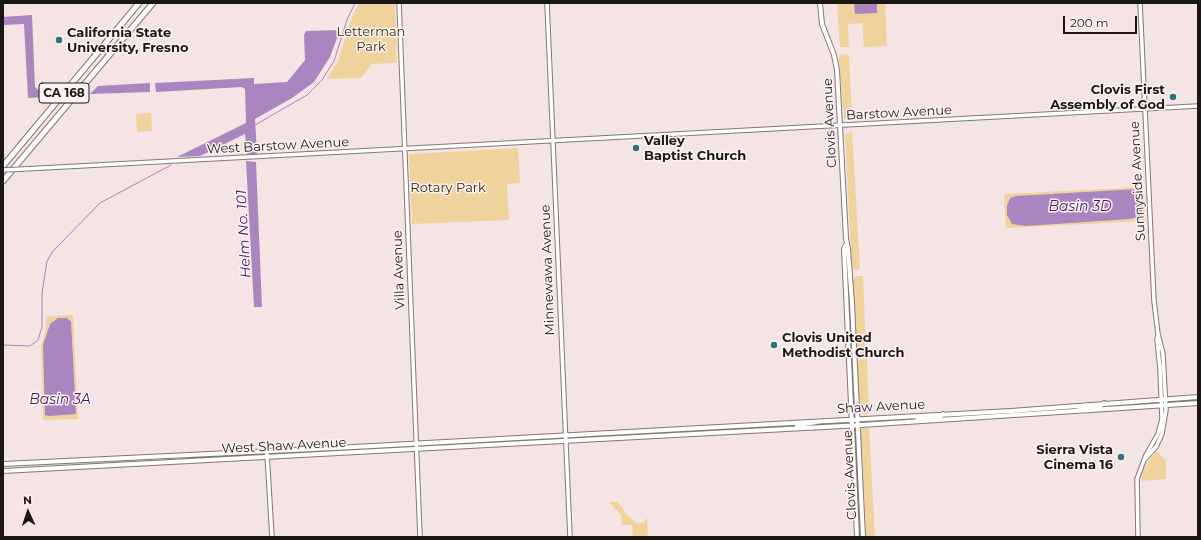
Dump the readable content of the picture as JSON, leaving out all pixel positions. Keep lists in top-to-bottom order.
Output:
{
  "streets": {
    "highway": ["CA 168"],
    "main road": [
      "Barstow Avenue",
      "Clovis Avenue",
      "West Barstow Avenue",
      "Sunnyside Avenue",
      "Villa Avenue",
      "Minnewawa Avenue",
      "Shaw Avenue",
      "West Shaw Avenue"
    ]
  },
  "crossings": [
    ["Barstow Avenue", "Clovis Avenue"],
    ["Barstow Avenue", "West Barstow Avenue"],
    ["Barstow Avenue", "Sunnyside Avenue"],
    ["Barstow Avenue", "Minnewawa Avenue"],
    ["Clovis Avenue", "Shaw Avenue"],
    ["West Barstow Avenue", "Villa Avenue"],
    ["West Barstow Avenue", "Minnewawa Avenue"],
    ["Sunnyside Avenue", "Shaw Avenue"],
    ["Villa Avenue", "West Shaw Avenue"],
    ["Minnewawa Avenue", "Shaw Avenue"],
    ["Minnewawa Avenue", "West Shaw Avenue"],
    ["Shaw Avenue", "West Shaw Avenue"]
  ],
  "water": ["Basin 3D", "Helm No. 101", "Basin 3A"],
  "parks": ["Letterman Park", "Rotary Park"],
  "places": [
    "California State University, Fresno",
    "Clovis First Assembly of God",
    "Valley Baptist Church",
    "Clovis United Methodist Church",
    "Sierra Vista Cinema 16"
  ],
  "scale_bar": "200 m",
  "north": "top"
}
